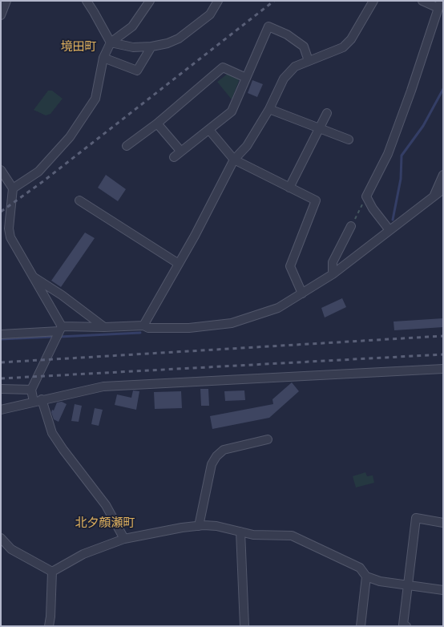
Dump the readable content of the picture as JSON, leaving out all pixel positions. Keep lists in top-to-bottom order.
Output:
{
  "districts": ["境田町", "北夕顔瀬町"]
}
